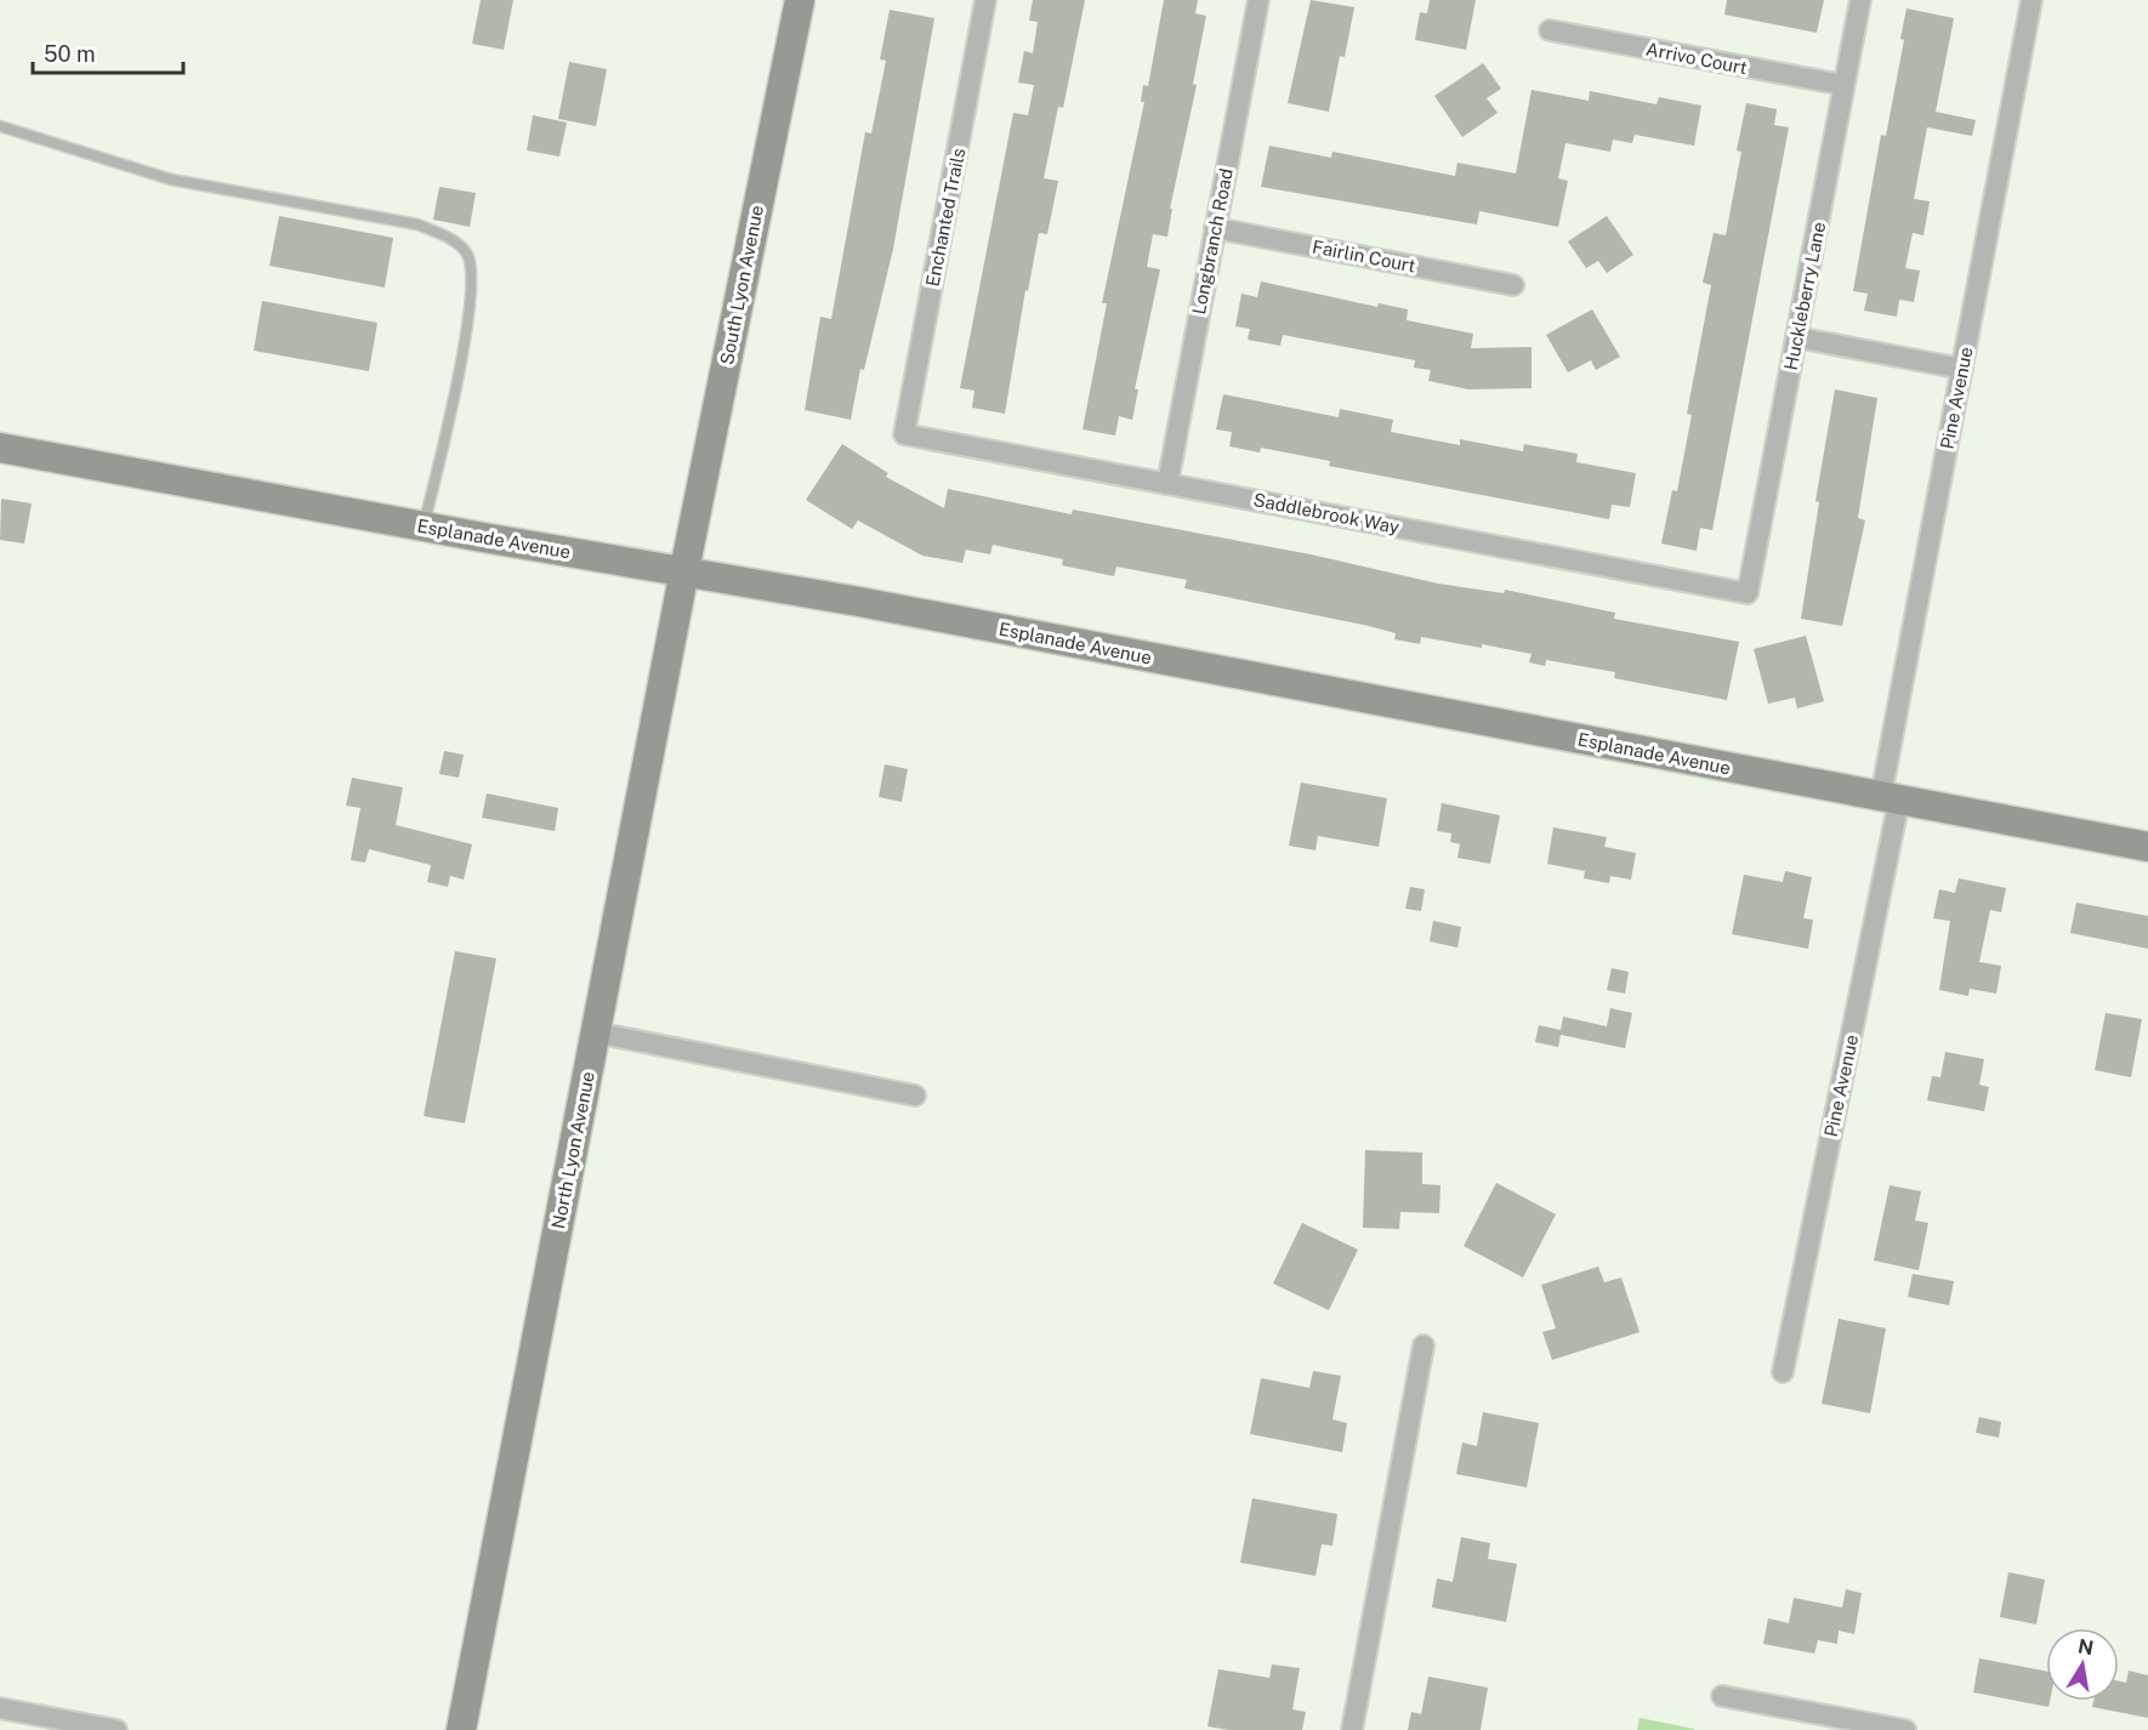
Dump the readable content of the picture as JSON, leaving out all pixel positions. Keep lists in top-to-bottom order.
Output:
{
  "streets": {
    "main road": ["South Lyon Avenue", "Esplanade Avenue", "North Lyon Avenue"],
    "street": [
      "Arrivo Court",
      "Enchanted Trails",
      "Longbranch Road",
      "Fairlin Court",
      "Huckleberry Lane",
      "Pine Avenue",
      "Saddlebrook Way"
    ]
  },
  "crossings": [
    ["Arrivo Court", "Huckleberry Lane"],
    ["Enchanted Trails", "Saddlebrook Way"],
    ["Longbranch Road", "Fairlin Court"],
    ["Longbranch Road", "Saddlebrook Way"],
    ["South Lyon Avenue", "Esplanade Avenue"],
    ["South Lyon Avenue", "North Lyon Avenue"],
    ["Huckleberry Lane", "Saddlebrook Way"],
    ["Pine Avenue", "Esplanade Avenue"],
    ["Esplanade Avenue", "North Lyon Avenue"]
  ],
  "scale_bar": "50 m",
  "north": "top"
}
